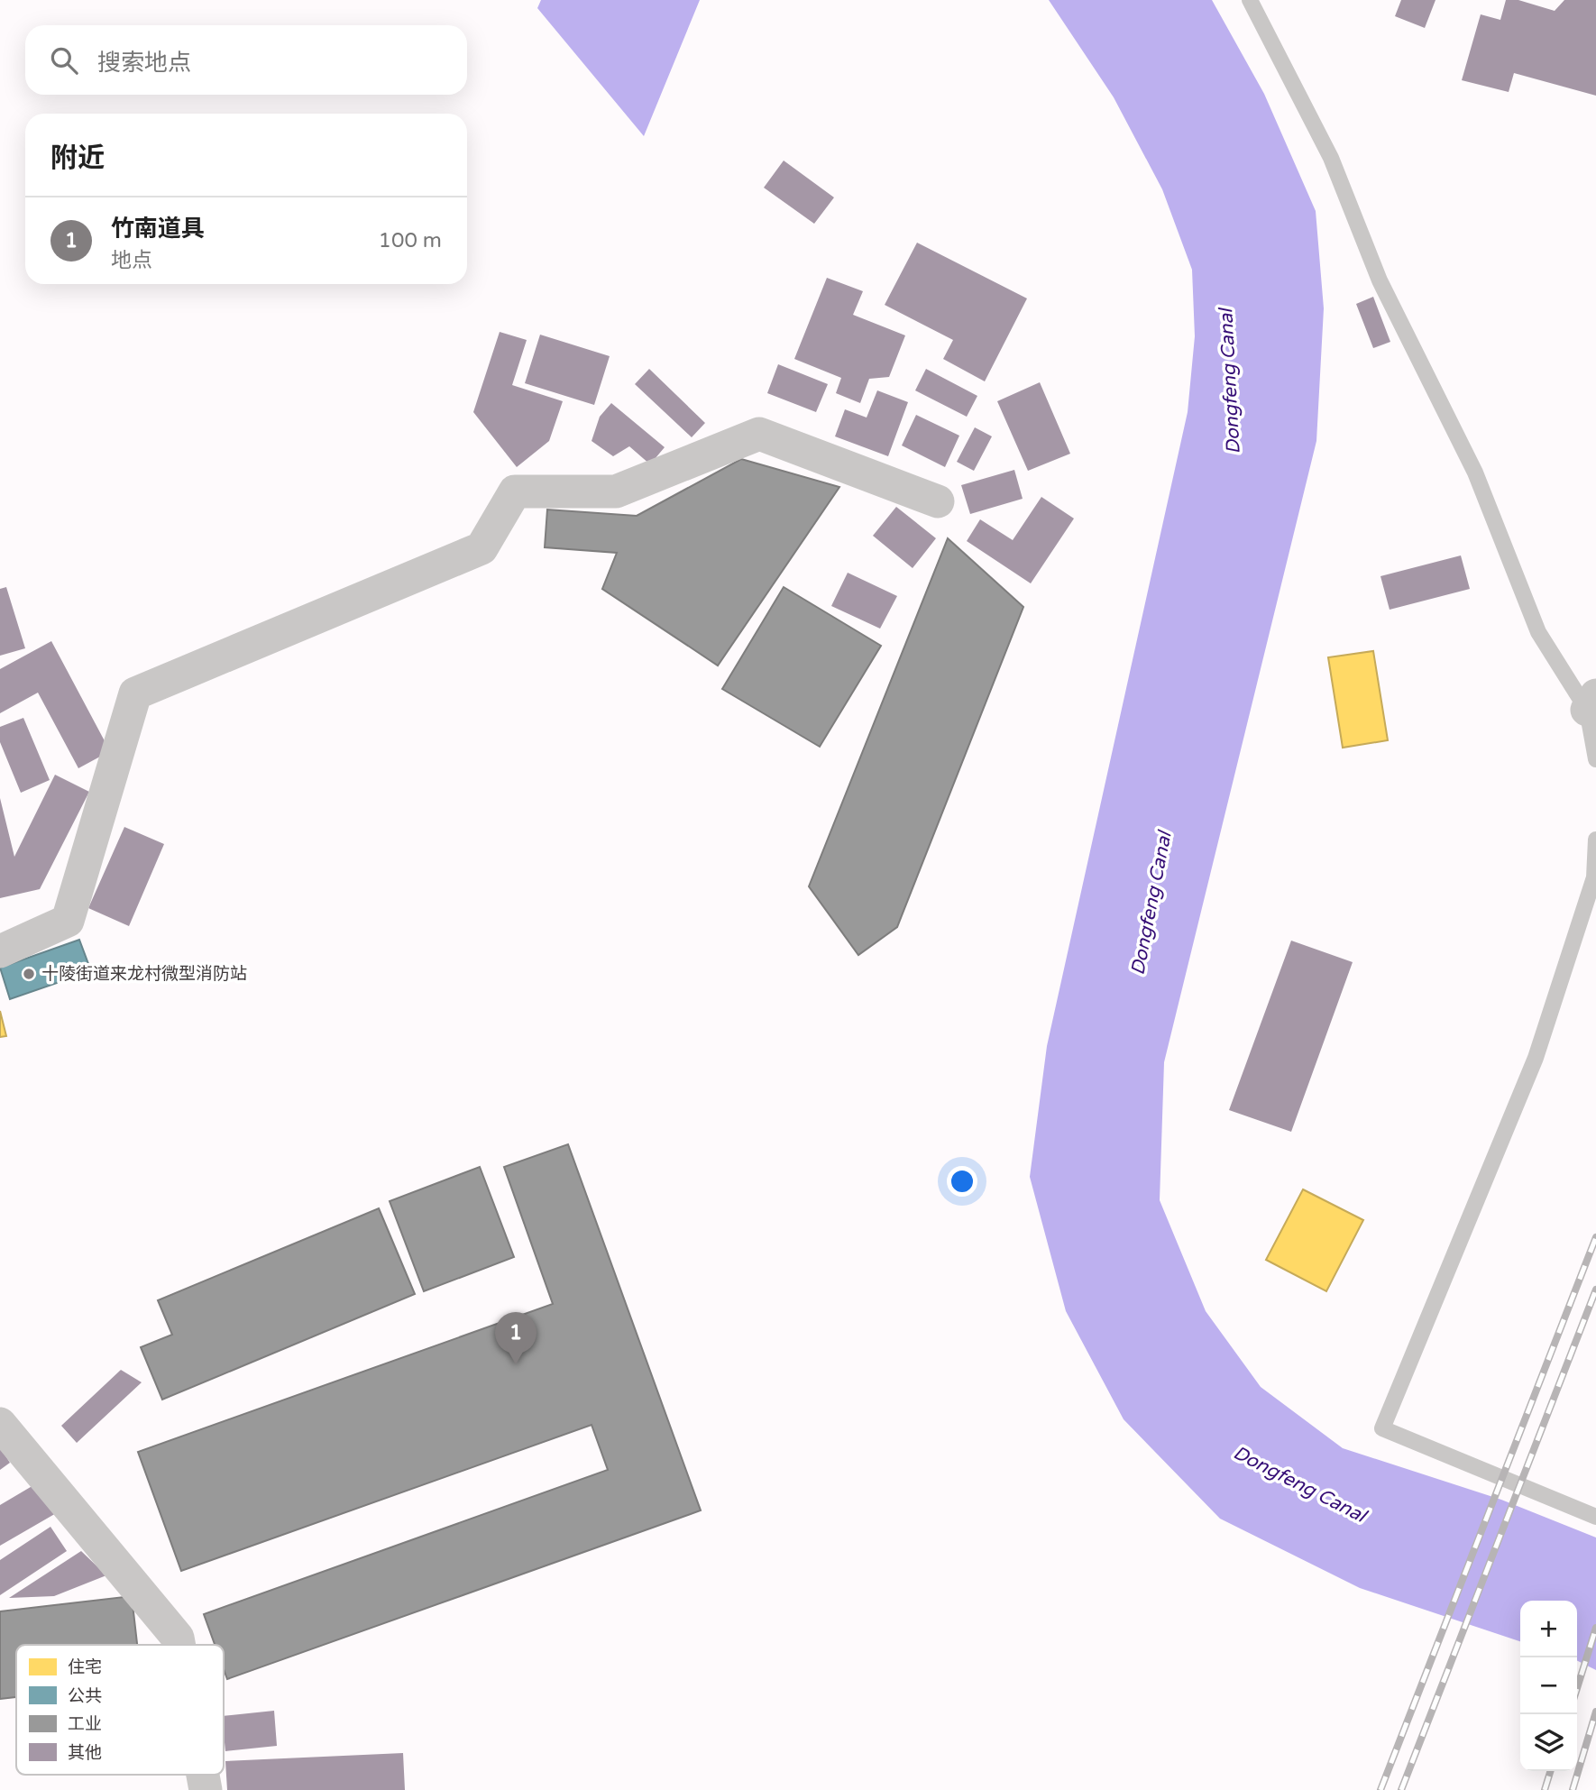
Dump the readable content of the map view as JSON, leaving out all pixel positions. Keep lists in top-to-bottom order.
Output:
{
  "water": ["Dongfeng Canal"],
  "places": ["十陵街道来龙村微型消防站"],
  "legend": [
    "住宅",
    "公共",
    "工业",
    "其他"
  ],
  "page": {
    "search": "搜索地点",
    "heading": "附近",
    "list": [
      {
        "mark": "1",
        "name": "竹南道具",
        "note": "地点",
        "value": "100 m"
      }
    ],
    "pins": "1",
    "map_buttons": ["+", "−"]
  }
}
